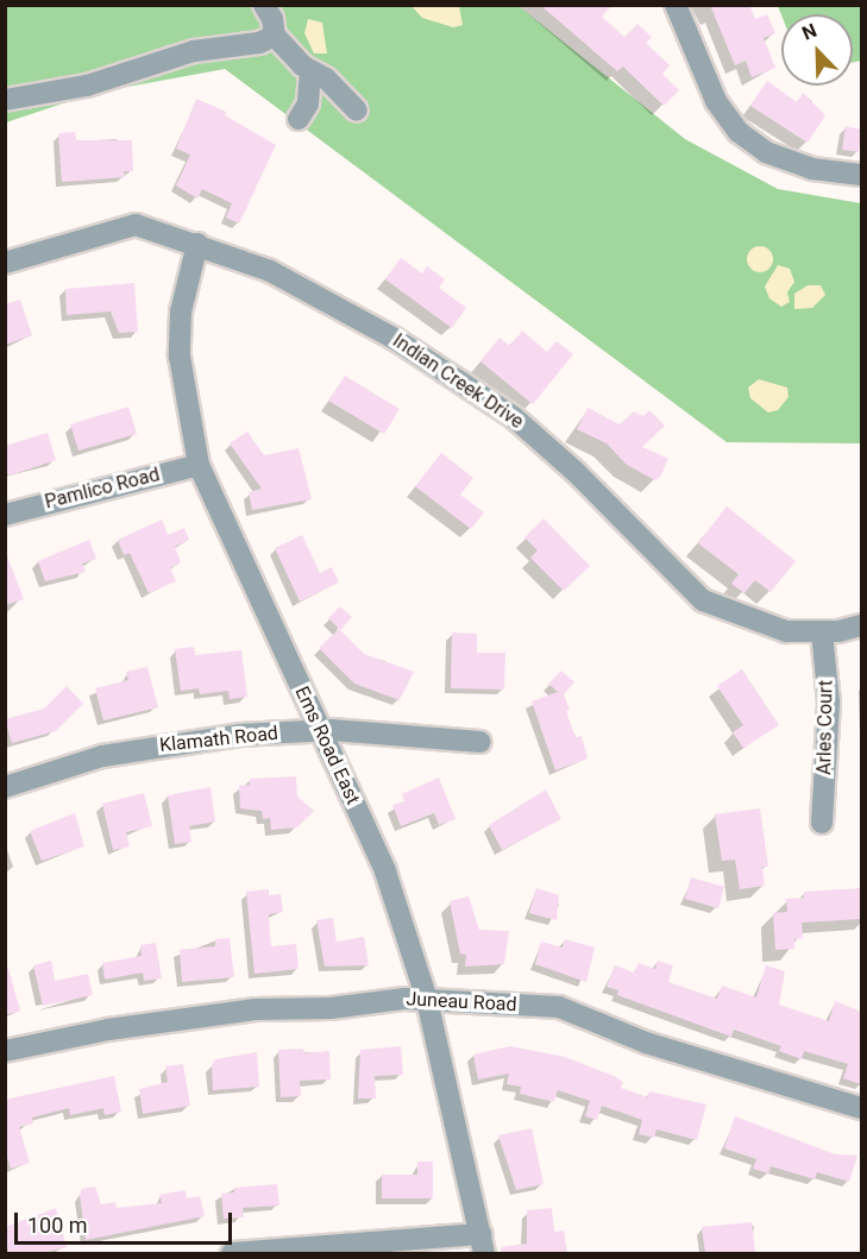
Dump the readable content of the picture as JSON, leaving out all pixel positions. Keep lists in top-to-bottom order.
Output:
{
  "streets": {
    "street": [
      "Indian Creek Drive",
      "Pamlico Road",
      "Arles Court",
      "Klamath Road",
      "Ems Road East",
      "Juneau Road"
    ]
  },
  "crossings": [
    ["Indian Creek Drive", "Arles Court"],
    ["Indian Creek Drive", "Ems Road East"],
    ["Pamlico Road", "Ems Road East"],
    ["Klamath Road", "Ems Road East"],
    ["Ems Road East", "Juneau Road"]
  ],
  "scale_bar": "100 m",
  "north": "top left"
}
